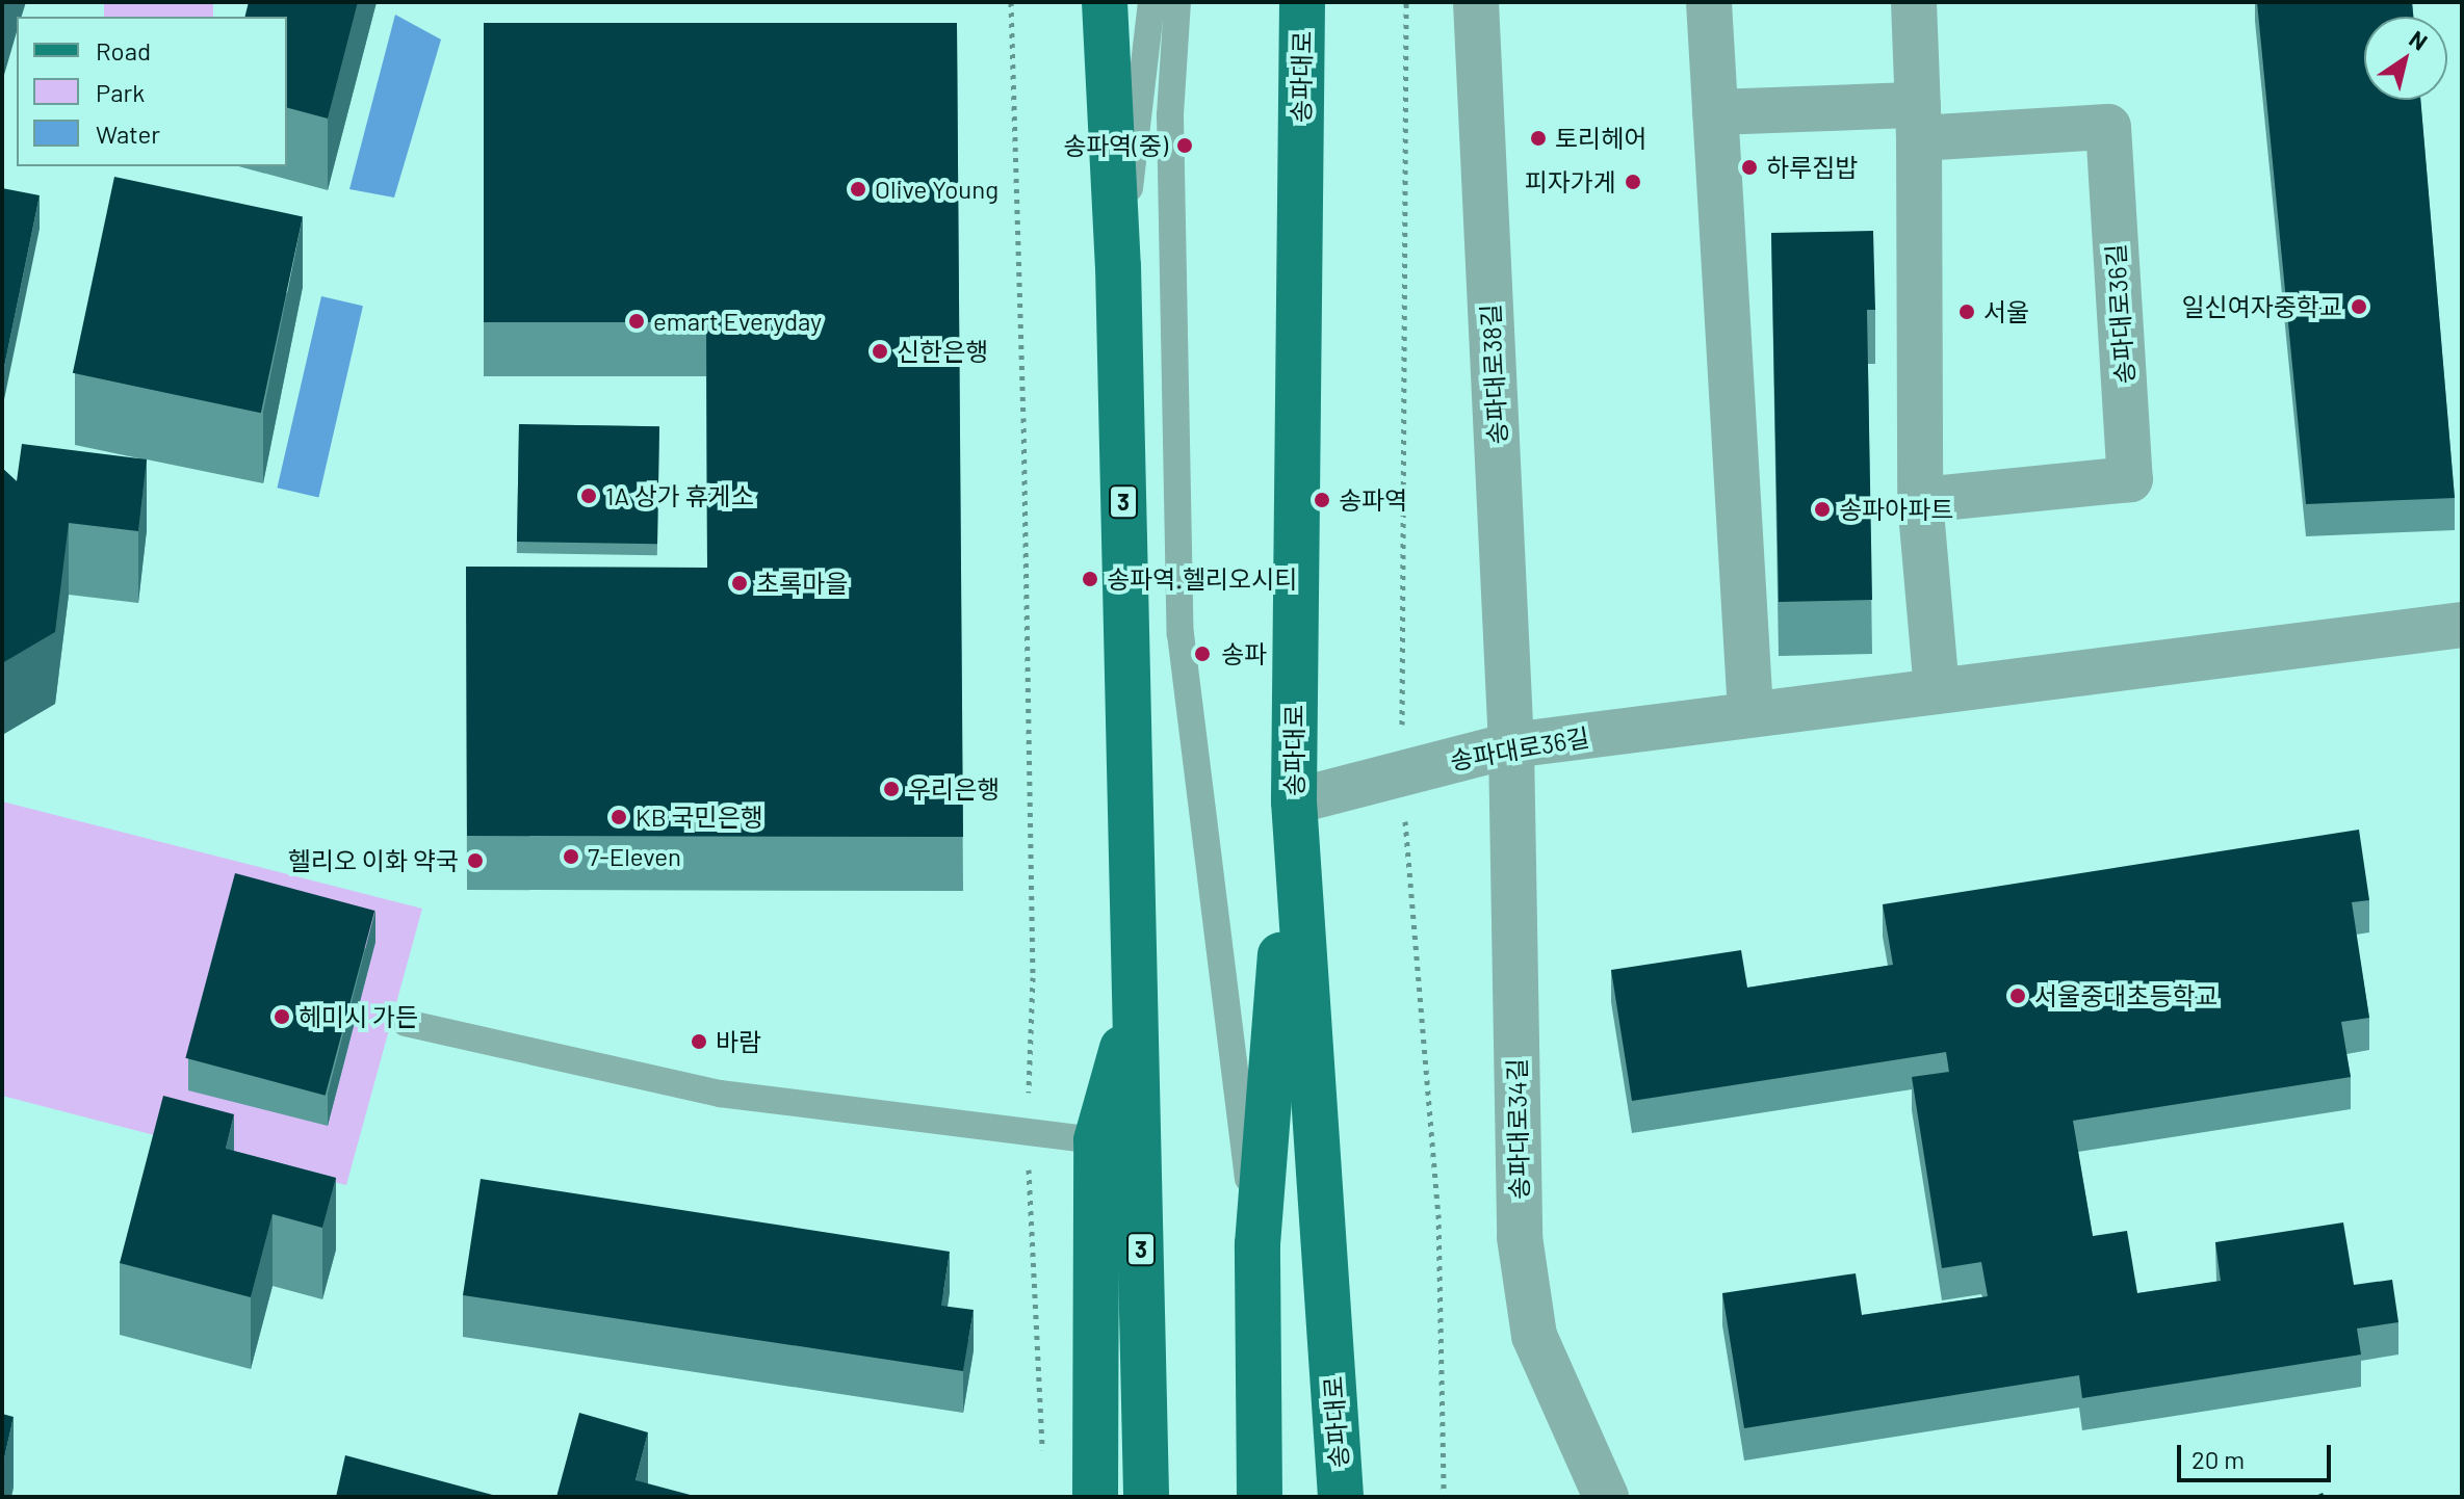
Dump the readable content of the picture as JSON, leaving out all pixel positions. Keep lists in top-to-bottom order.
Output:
{
  "streets": {
    "main road": ["송파대로", "3"],
    "street": ["송파대로36길", "송파대로38길", "송파대로34길"]
  },
  "crossings": [
    ["송파대로", "송파대로36길"],
    ["송파대로36길", "송파대로38길"],
    ["송파대로36길", "송파대로34길"],
    ["송파대로38길", "송파대로34길"]
  ],
  "places": [
    "토리헤어",
    "송파역(중)",
    "하루집밥",
    "피자가게",
    "Olive Young",
    "일신여자중학교",
    "서울",
    "emart Everyday",
    "신한은행",
    "1A 상가 휴게소",
    "송파역",
    "송파아파트",
    "송파역.헬리오시티",
    "초록마을",
    "송파",
    "우리은행",
    "KB 국민은행",
    "7-Eleven",
    "헬리오 이화 약국",
    "서울중대초등학교",
    "헤미시 가든",
    "바람"
  ],
  "legend": ["Road", "Park", "Water"],
  "scale_bar": "20 m",
  "north": "top right"
}
